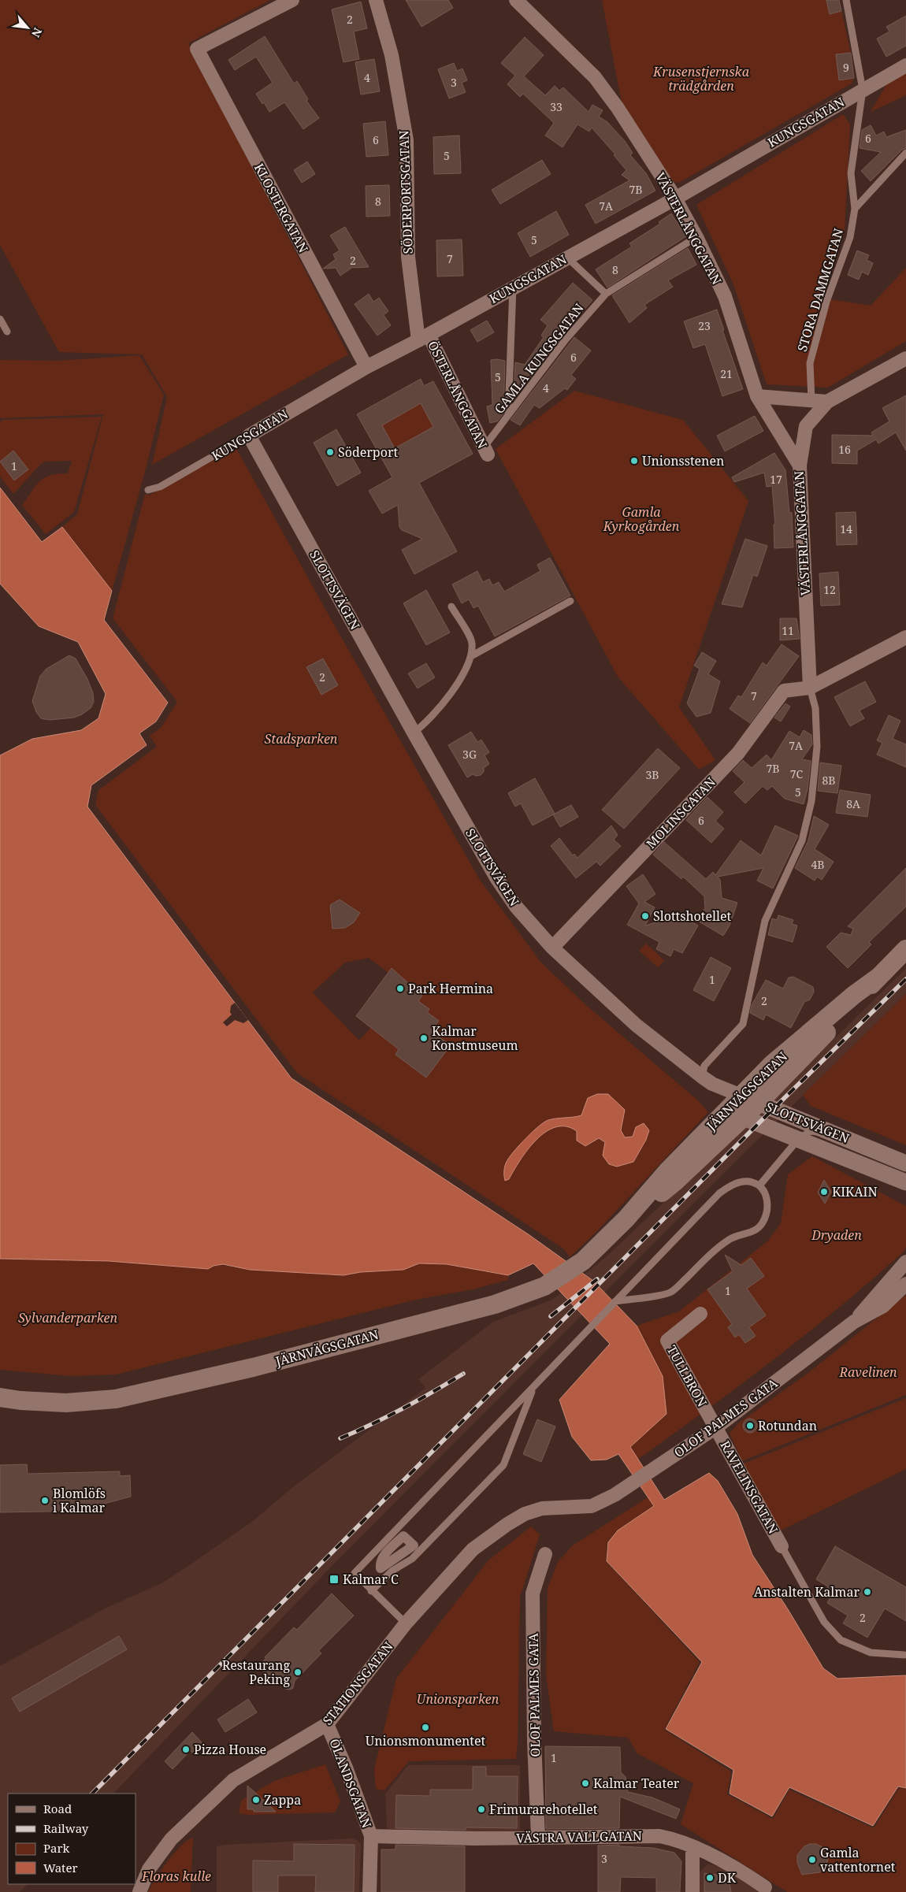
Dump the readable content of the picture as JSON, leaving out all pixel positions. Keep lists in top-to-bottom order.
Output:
{
  "streets": {
    "main road": ["JÄRNVÄGSGATAN"],
    "street": [
      "KUNGSGATAN",
      "SÖDERPORTSGATAN",
      "KLOSTERGATAN",
      "VÄSTERLÅNGGATAN",
      "ÖSTERLÅNGGATAN",
      "SLOTTSVÄGEN",
      "MOLINSGATAN",
      "TULLBRON",
      "OLOF PALMES GATA",
      "RAVELINSGATAN",
      "STATIONSGATAN",
      "ÖLANDSGATAN",
      "VÄSTRA VALLGATAN"
    ],
    "lane": ["STORA DAMMGATAN", "GAMLA KUNGSGATAN"]
  },
  "crossings": [
    ["KUNGSGATAN", "SÖDERPORTSGATAN"],
    ["KUNGSGATAN", "KLOSTERGATAN"],
    ["KUNGSGATAN", "VÄSTERLÅNGGATAN"],
    ["KUNGSGATAN", "STORA DAMMGATAN"],
    ["KUNGSGATAN", "ÖSTERLÅNGGATAN"],
    ["KUNGSGATAN", "SLOTTSVÄGEN"],
    ["SÖDERPORTSGATAN", "ÖSTERLÅNGGATAN"],
    ["VÄSTERLÅNGGATAN", "GAMLA KUNGSGATAN"],
    ["VÄSTERLÅNGGATAN", "SLOTTSVÄGEN"],
    ["VÄSTERLÅNGGATAN", "MOLINSGATAN"],
    ["GAMLA KUNGSGATAN", "ÖSTERLÅNGGATAN"],
    ["SLOTTSVÄGEN", "MOLINSGATAN"],
    ["SLOTTSVÄGEN", "JÄRNVÄGSGATAN"],
    ["TULLBRON", "OLOF PALMES GATA"],
    ["TULLBRON", "RAVELINSGATAN"],
    ["OLOF PALMES GATA", "RAVELINSGATAN"],
    ["OLOF PALMES GATA", "STATIONSGATAN"],
    ["OLOF PALMES GATA", "VÄSTRA VALLGATAN"],
    ["STATIONSGATAN", "ÖLANDSGATAN"],
    ["ÖLANDSGATAN", "VÄSTRA VALLGATAN"]
  ],
  "parks": [
    "Krusenstjernska trädgården",
    "Gamla Kyrkogården",
    "Stadsparken",
    "Dryaden",
    "Sylvanderparken",
    "Ravelinen",
    "Unionsparken",
    "Floras kulle"
  ],
  "places": {
    "other": [
      "Söderport",
      "Unionsstenen",
      "Slottshotellet",
      "Park Hermina",
      "Kalmar Konstmuseum",
      "KIKAIN",
      "Rotundan",
      "Blomlöfs i Kalmar",
      "Anstalten Kalmar",
      "Restaurang Peking",
      "Unionsmonumentet",
      "Pizza House",
      "Kalmar Teater",
      "Zappa",
      "Frimurarehotellet",
      "Gamla vattentornet",
      "DK"
    ],
    "transit": ["Kalmar C"]
  },
  "house_numbers": [
    "2",
    "9",
    "4",
    "3",
    "33",
    "6",
    "6",
    "5",
    "7B",
    "8",
    "7A",
    "5",
    "7",
    "2",
    "8",
    "23",
    "6",
    "21",
    "5",
    "4",
    "16",
    "1",
    "17",
    "14",
    "12",
    "11",
    "2",
    "7",
    "7A",
    "3G",
    "7B",
    "7C",
    "3B",
    "8B",
    "5",
    "8A",
    "6",
    "4B",
    "1",
    "2",
    "1",
    "2",
    "1",
    "3"
  ],
  "legend": [
    "Road",
    "Railway",
    "Park",
    "Water"
  ],
  "north": "bottom right"
}
